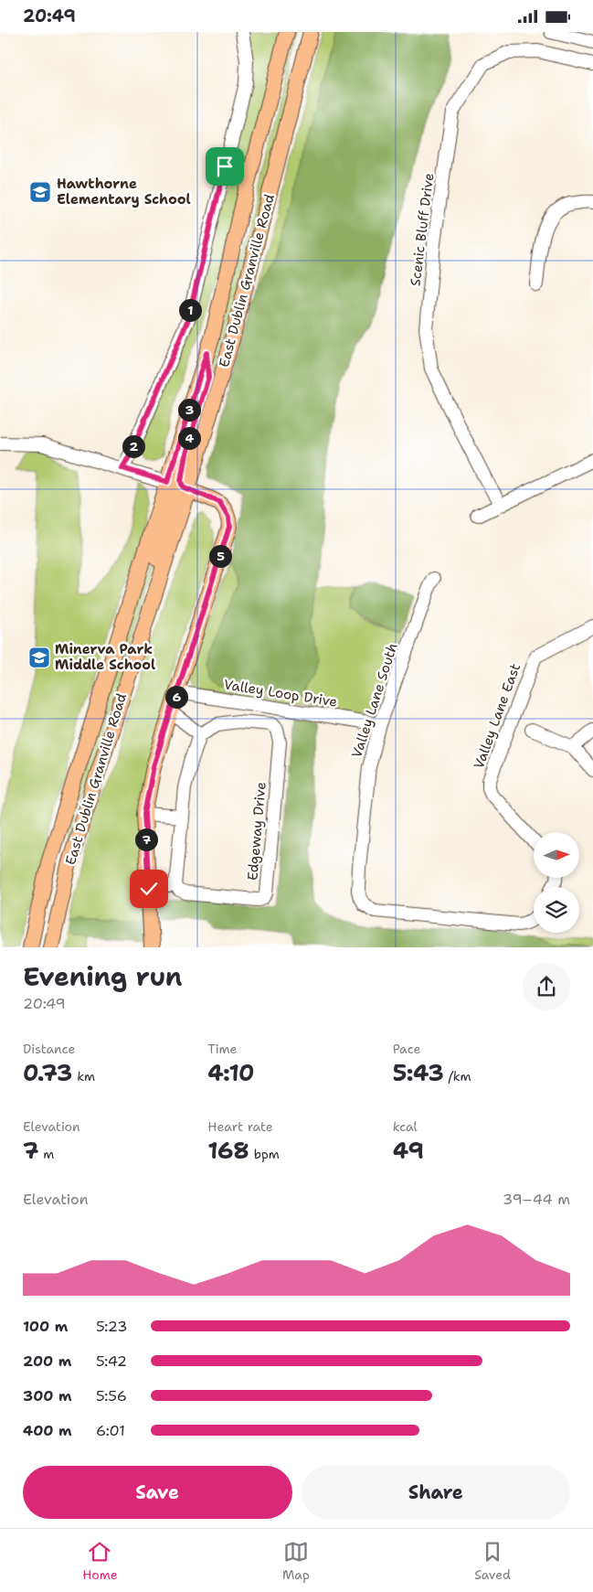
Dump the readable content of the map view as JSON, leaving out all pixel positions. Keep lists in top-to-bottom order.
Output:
{
  "streets": {
    "main road": ["East Dublin Granville Road"],
    "street": [
      "Scenic Bluff Drive",
      "Valley Loop Drive",
      "Valley Lane South",
      "Valley Lane East",
      "Edgeway Drive"
    ]
  },
  "crossings": [
    ["Valley Loop Drive", "Valley Lane South"]
  ],
  "places": {
    "school or university": ["Hawthorne Elementary School", "Minerva Park Middle School"]
  },
  "north": "right",
  "page": {
    "status": "20:49",
    "pins": [
      "1",
      "3",
      "4",
      "2",
      "5",
      "6",
      "7"
    ],
    "heading": ["Evening run", "20:49"],
    "stats": [
      ["Distance", "0.73 km"],
      ["Time", "4:10"],
      ["Pace", "5:43 /km"],
      ["Elevation", "7 m"],
      ["Heart rate", "168 bpm"],
      ["kcal", "49"]
    ],
    "chart": ["Elevation", "39–44 m"],
    "list": [
      {
        "name": "100 m",
        "note": "5:23"
      },
      {
        "name": "200 m",
        "note": "5:42"
      },
      {
        "name": "300 m",
        "note": "5:56"
      },
      {
        "name": "400 m",
        "note": "6:01"
      }
    ],
    "buttons": ["Save", "Share"],
    "tabs": ["Home", "Map", "Saved"]
  }
}
